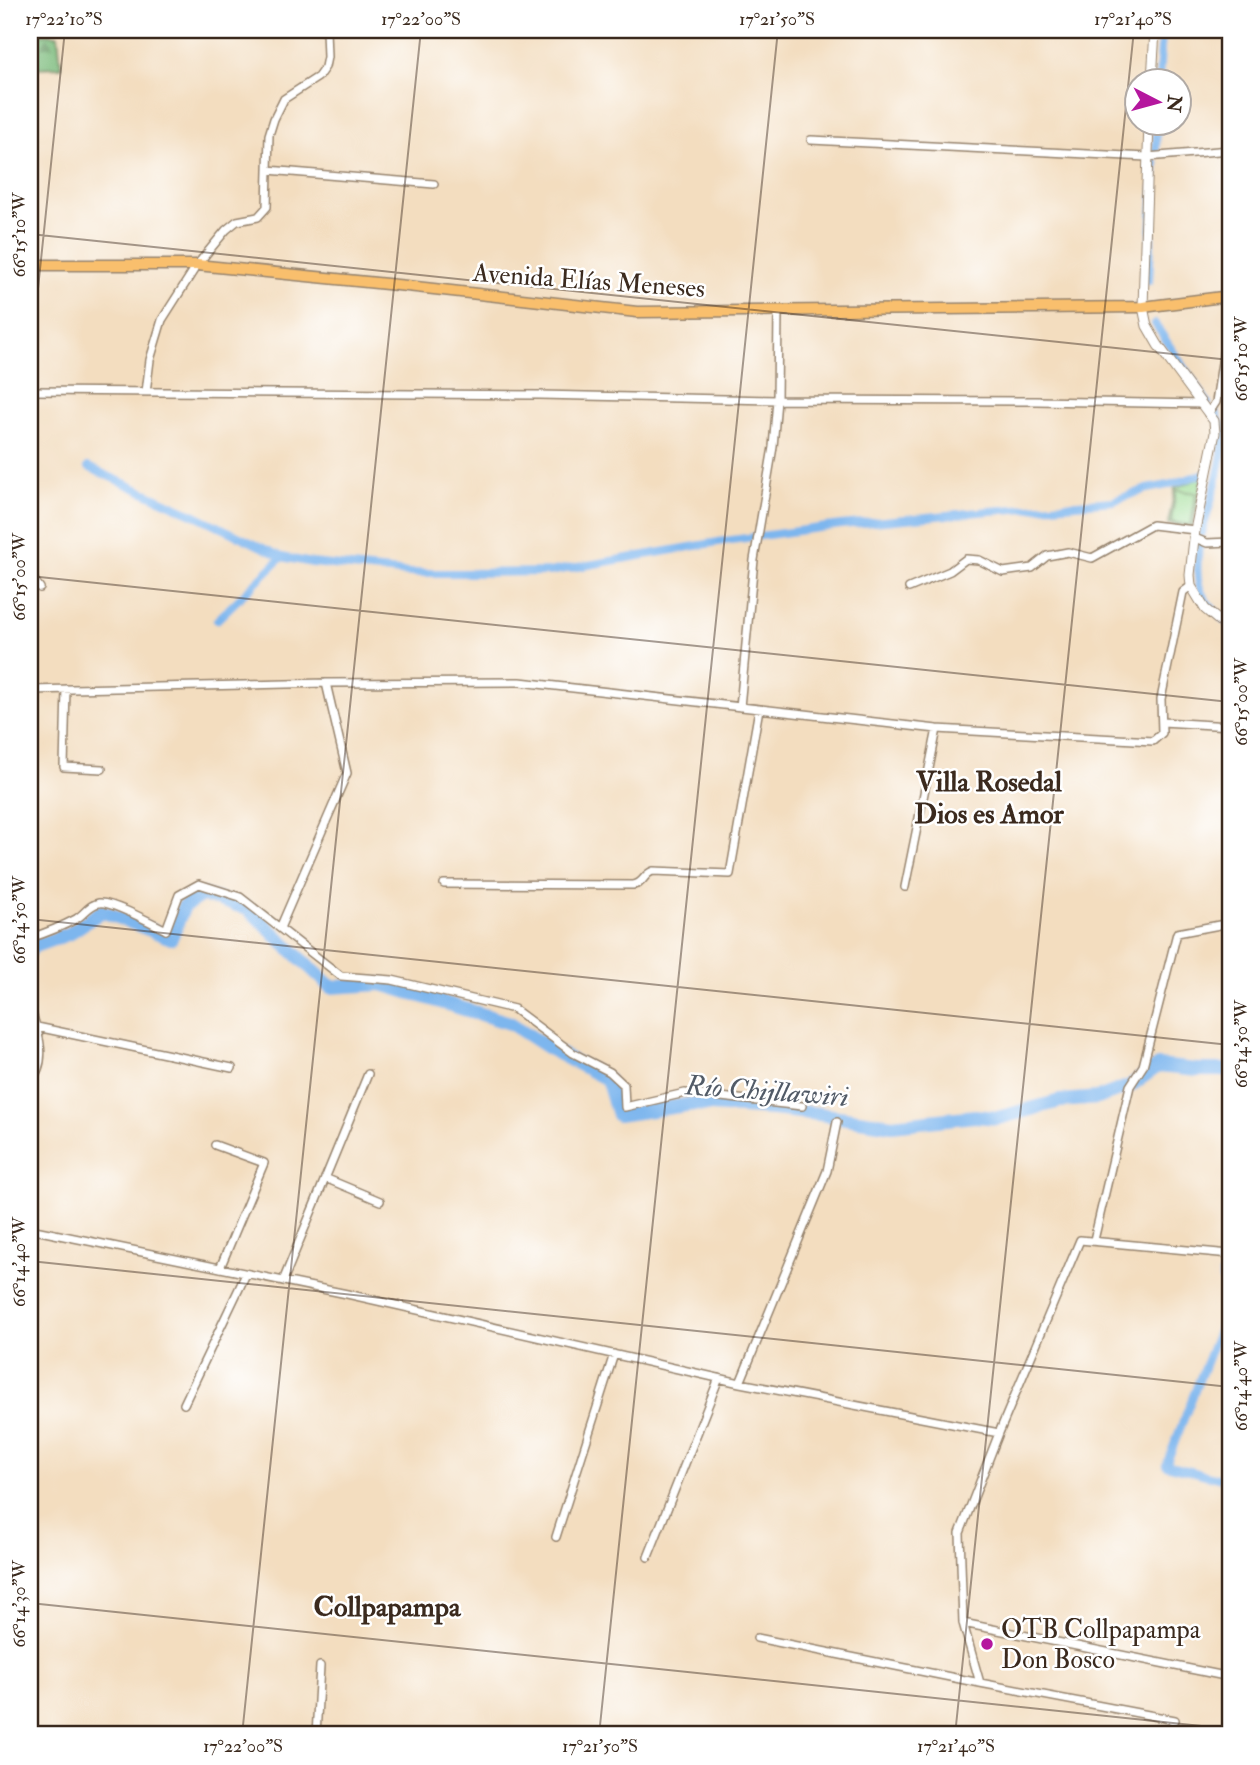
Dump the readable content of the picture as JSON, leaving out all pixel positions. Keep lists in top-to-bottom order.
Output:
{
  "streets": {
    "main road": ["Avenida Elías Meneses"]
  },
  "districts": ["Villa Rosedal Dios es Amor", "Collpapampa"],
  "water": ["Río Chijllawiri"],
  "places": ["OTB Collpapampa Don Bosco"],
  "north": "right",
  "coordinates": [
    "17°22'10\"S",
    "17°22'00\"S",
    "17°21'50\"S",
    "17°21'40\"S",
    "66°15'10\"W",
    "66°15'00\"W",
    "66°14'50\"W",
    "66°14'40\"W",
    "66°14'30\"W"
  ]
}
